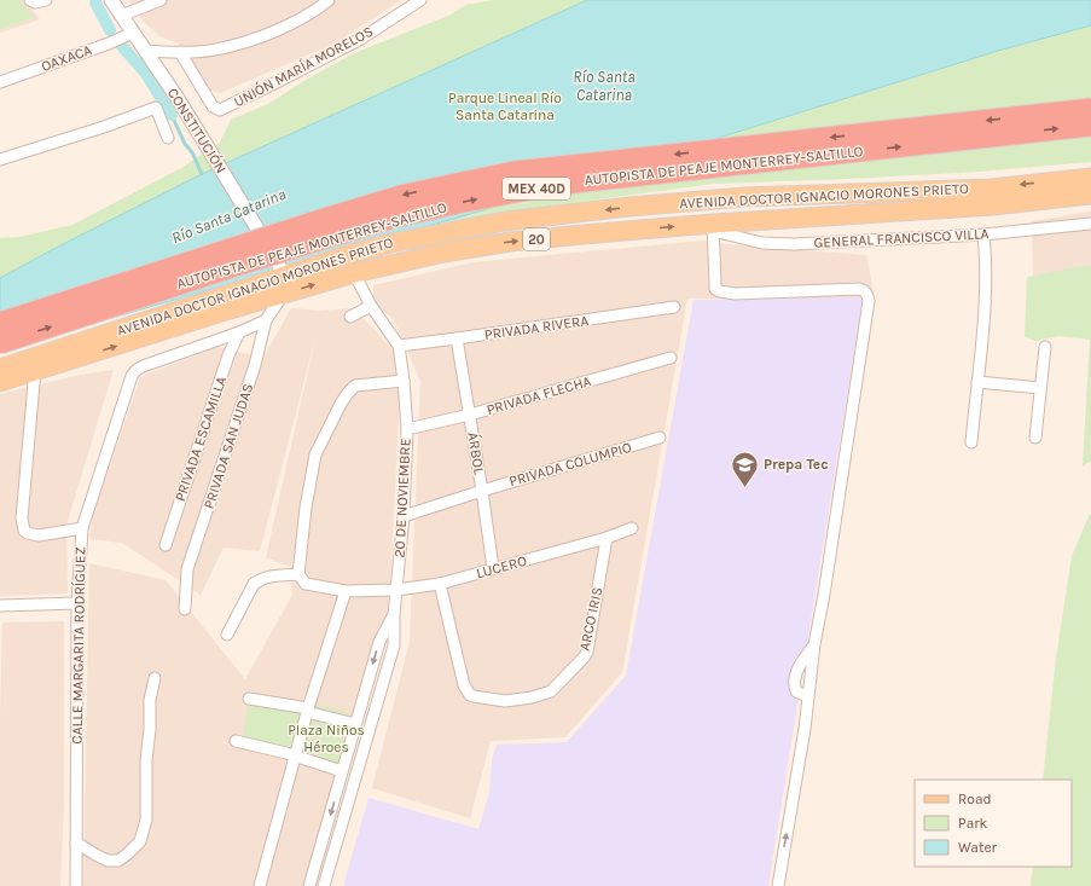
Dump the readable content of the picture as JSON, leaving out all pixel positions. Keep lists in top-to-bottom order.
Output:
{
  "streets": {
    "highway": ["AUTOPISTA DE PEAJE MONTERREY-SALTILLO", "MEX 40D"],
    "main road": ["AVENIDA DOCTOR IGNACIO MORONES PRIETO", "20"],
    "street": [
      "OAXACA",
      "UNIÓN MARÍA MORELOS",
      "CONSTITUCIÓN",
      "GENERAL FRANCISCO VILLA",
      "PRIVADA RIVERA",
      "PRIVADA FLECHA",
      "PRIVADA ESCAMILLA",
      "PRIVADA SAN JUDAS",
      "ÁRBOL",
      "PRIVADA COLUMPIO",
      "20 DE NOVIEMBRE",
      "LUCERO",
      "ARCO IRIS",
      "CALLE MARGARITA RODRÍGUEZ"
    ]
  },
  "crossings": [
    ["OAXACA", "CONSTITUCIÓN"],
    ["CONSTITUCIÓN", "AVENIDA DOCTOR IGNACIO MORONES PRIETO"],
    ["AVENIDA DOCTOR IGNACIO MORONES PRIETO", "GENERAL FRANCISCO VILLA"],
    ["AVENIDA DOCTOR IGNACIO MORONES PRIETO", "20 DE NOVIEMBRE"],
    ["PRIVADA RIVERA", "ÁRBOL"],
    ["PRIVADA RIVERA", "20 DE NOVIEMBRE"],
    ["PRIVADA FLECHA", "ÁRBOL"],
    ["PRIVADA FLECHA", "20 DE NOVIEMBRE"],
    ["PRIVADA ESCAMILLA", "CALLE MARGARITA RODRÍGUEZ"],
    ["PRIVADA SAN JUDAS", "CALLE MARGARITA RODRÍGUEZ"],
    ["ÁRBOL", "PRIVADA COLUMPIO"],
    ["ÁRBOL", "LUCERO"],
    ["PRIVADA COLUMPIO", "20 DE NOVIEMBRE"],
    ["20 DE NOVIEMBRE", "LUCERO"],
    ["LUCERO", "ARCO IRIS"]
  ],
  "water": ["Río Santa Catarina"],
  "parks": ["Parque Lineal Río Santa Catarina", "Plaza Niños Héroes"],
  "places": {
    "school or university": ["Prepa Tec"]
  },
  "legend": ["Road", "Park", "Water"]
}
